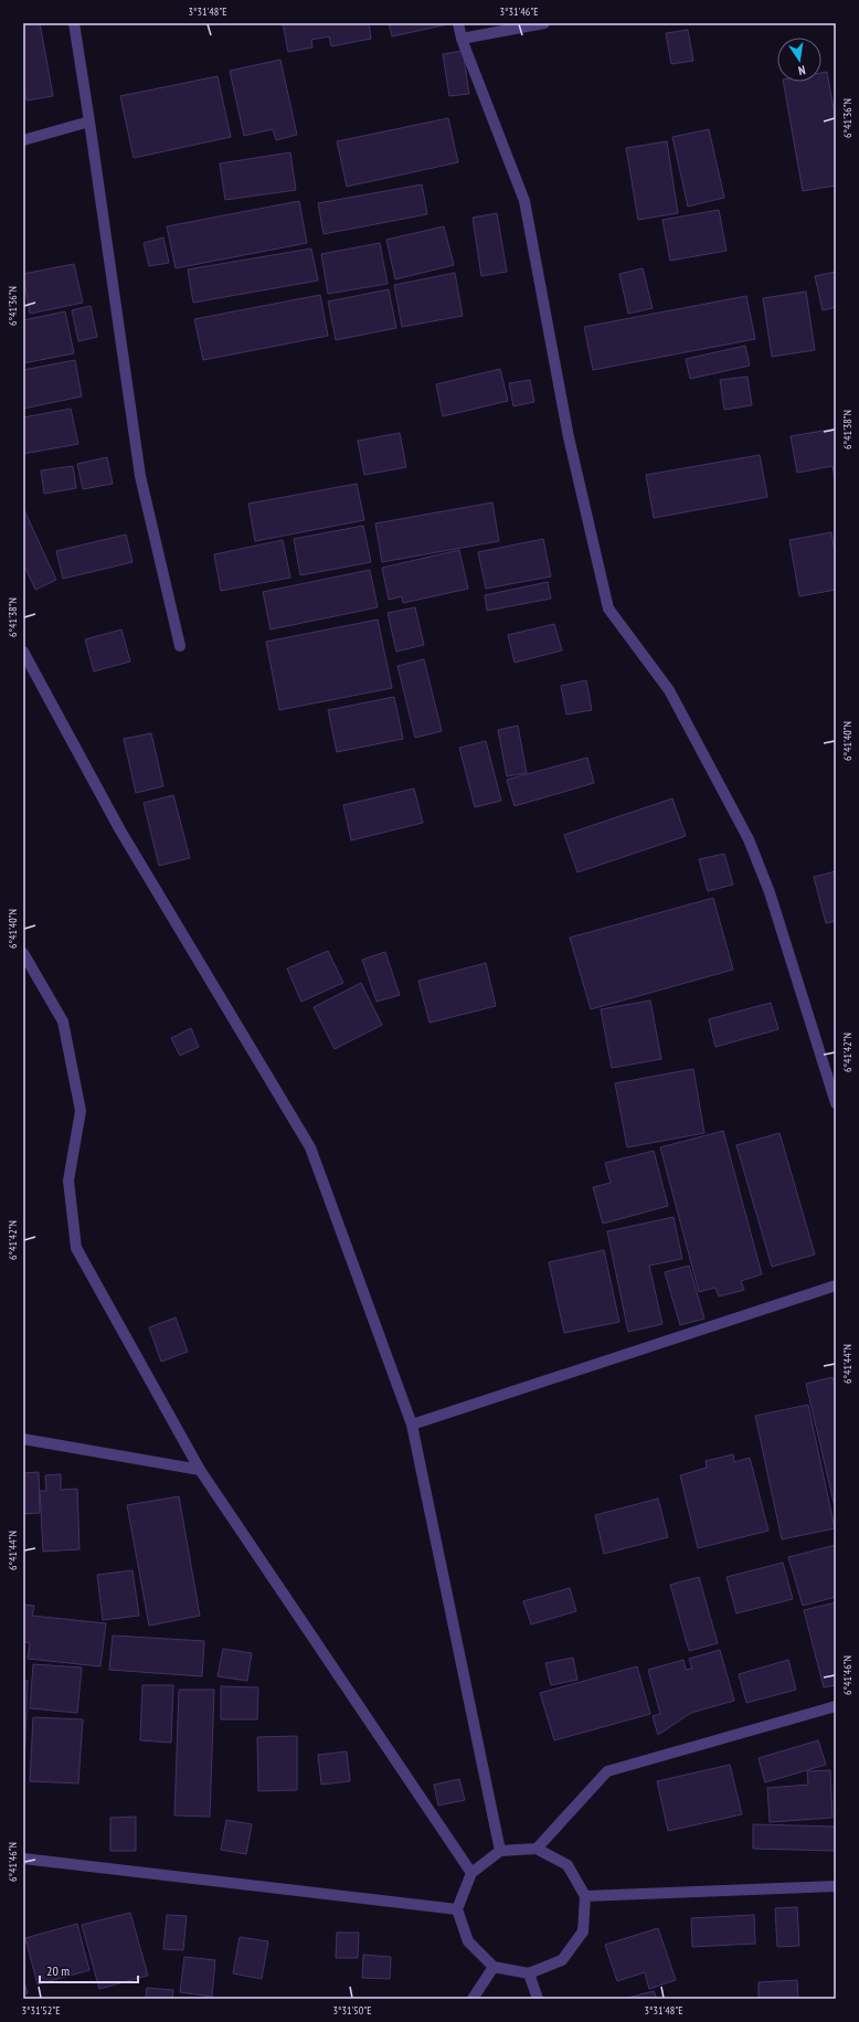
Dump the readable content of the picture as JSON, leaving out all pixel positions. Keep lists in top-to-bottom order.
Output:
{
  "scale_bar": "20 m",
  "north": "bottom",
  "coordinates": [
    "3°31'48\"E",
    "3°31'46\"E",
    "6°41'36\"N",
    "6°41'38\"N",
    "6°41'40\"N",
    "6°41'42\"N",
    "6°41'44\"N",
    "6°41'46\"N",
    "3°31'52\"E",
    "3°31'50\"E"
  ]
}
